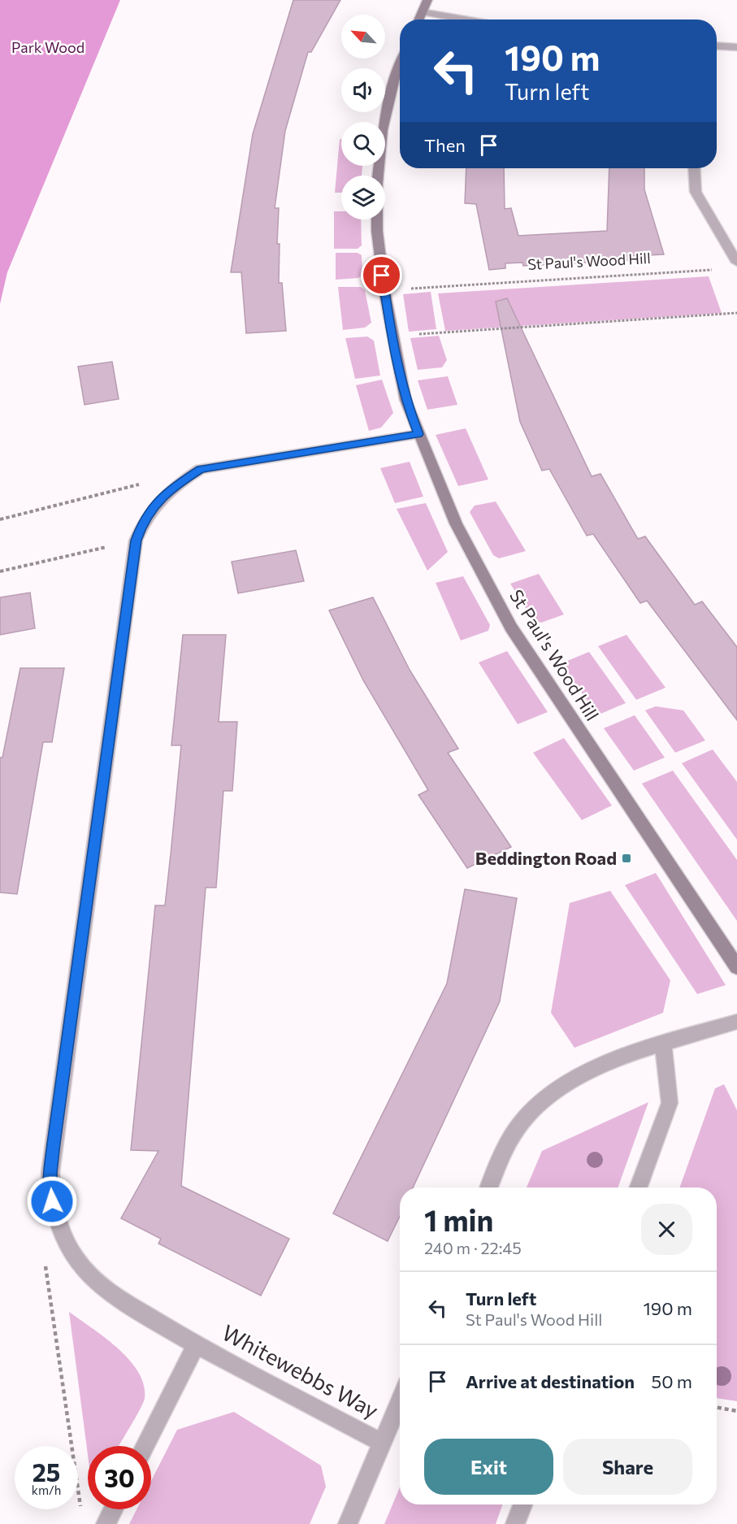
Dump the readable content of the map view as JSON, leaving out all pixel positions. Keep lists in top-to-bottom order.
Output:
{
  "streets": {
    "street": ["St Paul's Wood Hill", "Whitewebbs Way"]
  },
  "crossings": [
    ["St Paul's Wood Hill", "Whitewebbs Way"]
  ],
  "parks": ["Park Wood"],
  "places": {
    "transit": ["Beddington Road"]
  },
  "north": "top left",
  "page": {
    "turn": ["190 m", "Turn left"],
    "then": "Then",
    "heading": ["1 min", "240 m · 22:45"],
    "list": [
      {
        "name": "Turn left",
        "note": "St Paul's Wood Hill",
        "value": "190 m"
      },
      {
        "name": "Arrive at destination",
        "value": "50 m"
      }
    ],
    "buttons": ["Exit", "Share"],
    "speed": "25 km/h",
    "limit": "30"
  }
}
